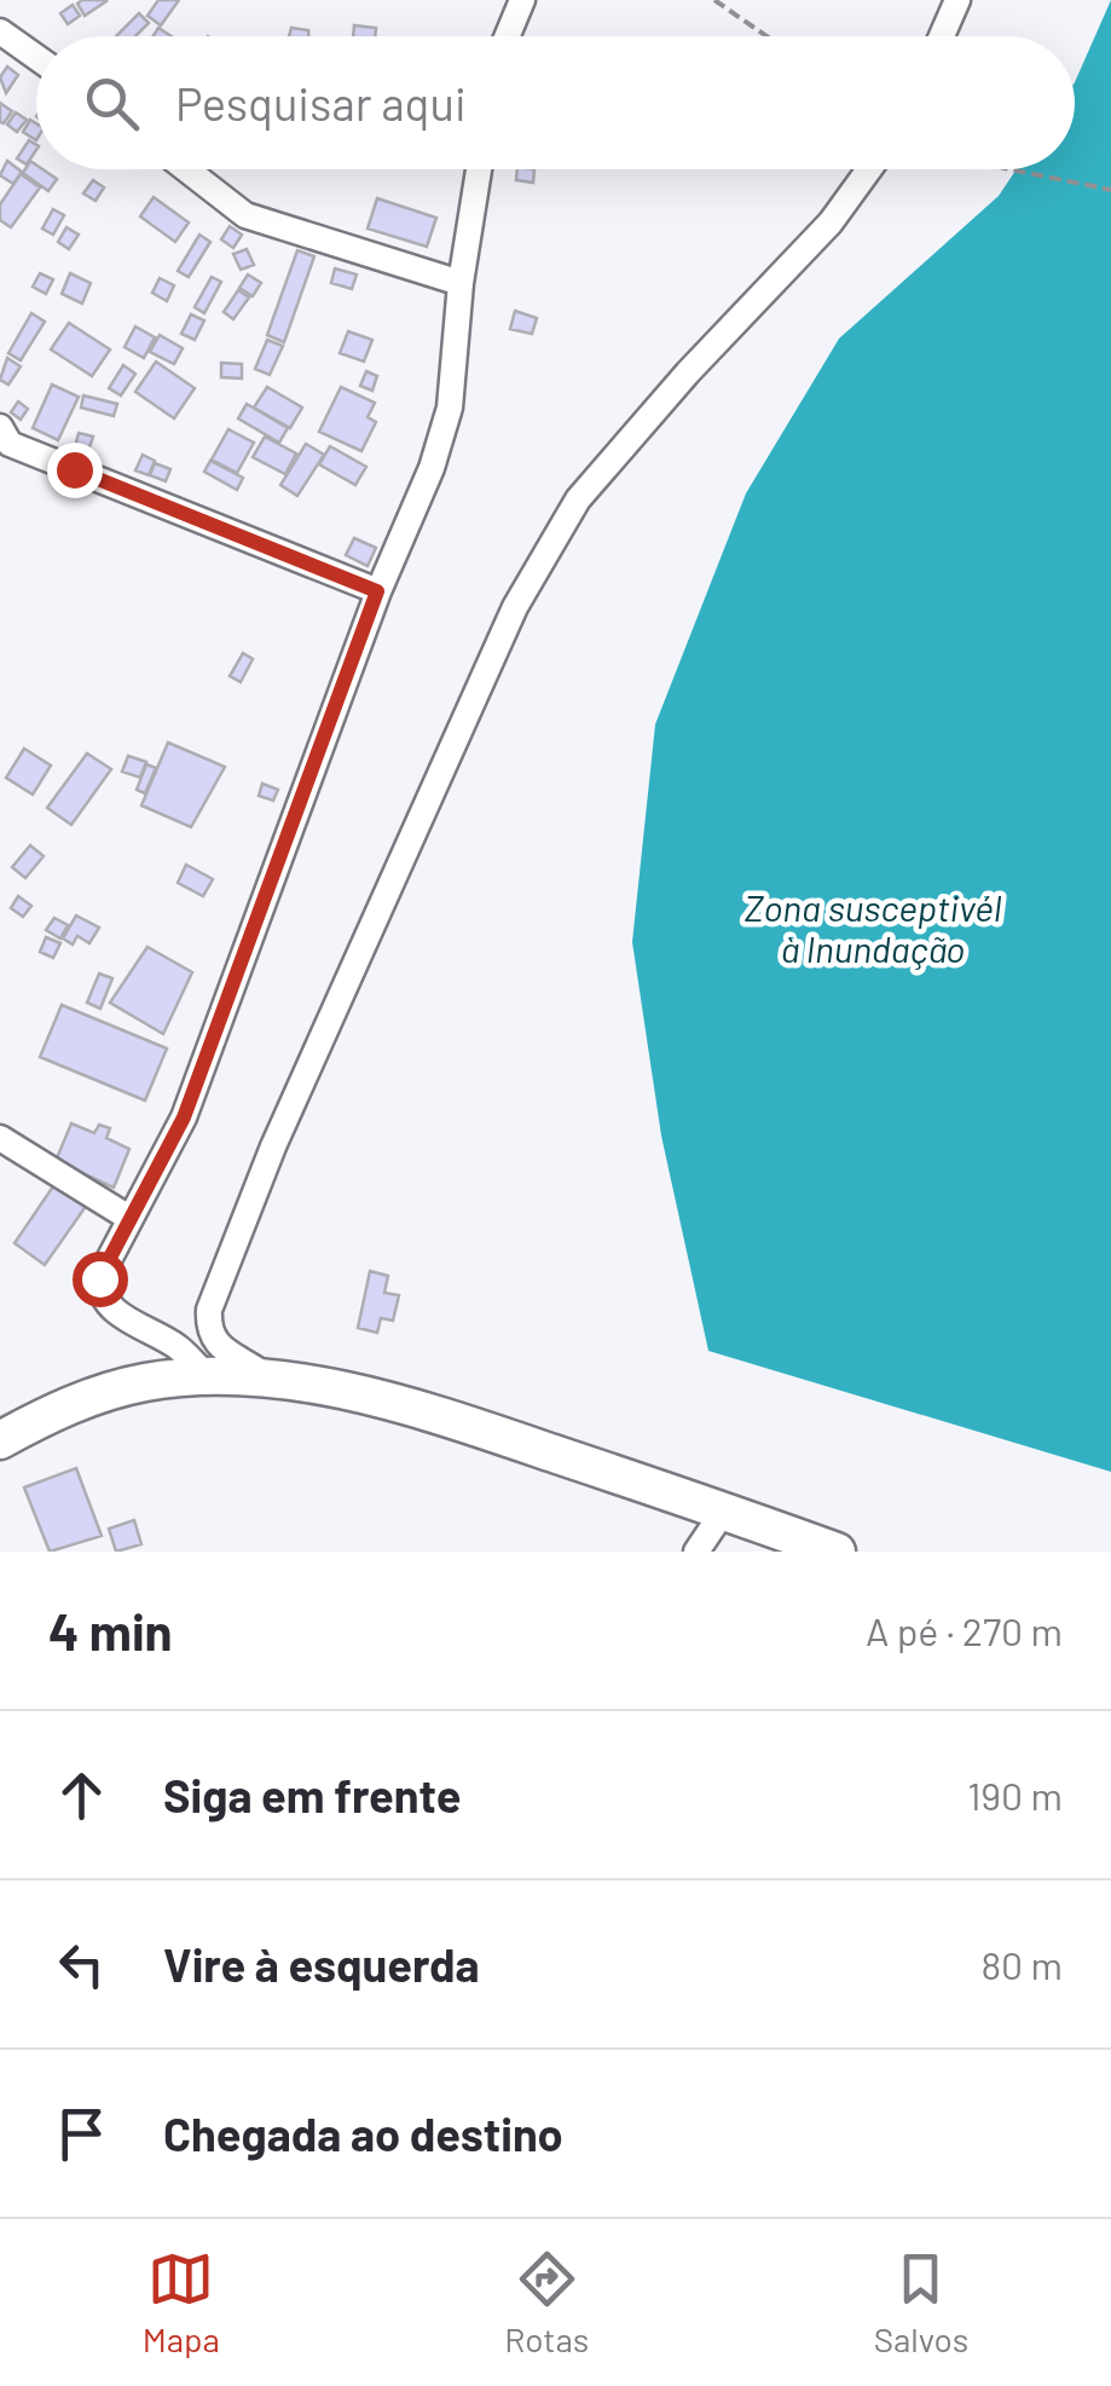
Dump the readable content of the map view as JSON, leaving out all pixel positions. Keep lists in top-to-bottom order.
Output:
{
  "water": ["Zona susceptivél à Inundação"],
  "page": {
    "search": "Pesquisar aqui",
    "heading": ["4 min", "A pé · 270 m"],
    "list": [
      ["Siga em frente", "190 m"],
      ["Vire à esquerda", "80 m"],
      "Chegada ao destino"
    ],
    "nav": ["Mapa", "Rotas", "Salvos"]
  }
}
